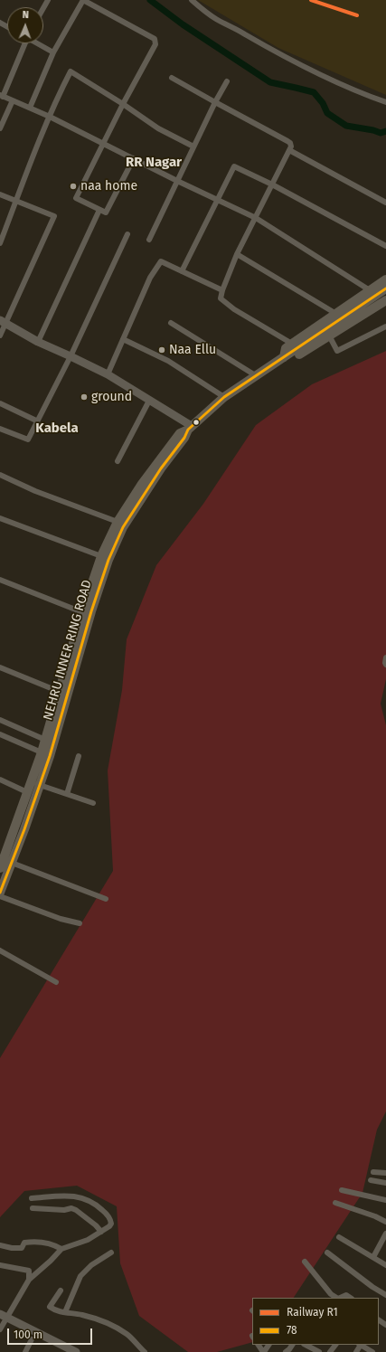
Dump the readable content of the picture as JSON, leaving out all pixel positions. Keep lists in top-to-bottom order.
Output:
{
  "streets": {
    "main road": ["NEHRU INNER RING ROAD"]
  },
  "districts": ["RR Nagar", "Kabela"],
  "places": ["naa home", "Naa Ellu", "ground"],
  "lines": ["rail line R1", "transit line 78"],
  "legend": ["Railway R1", "78"],
  "scale_bar": "100 m",
  "north": "top"
}
